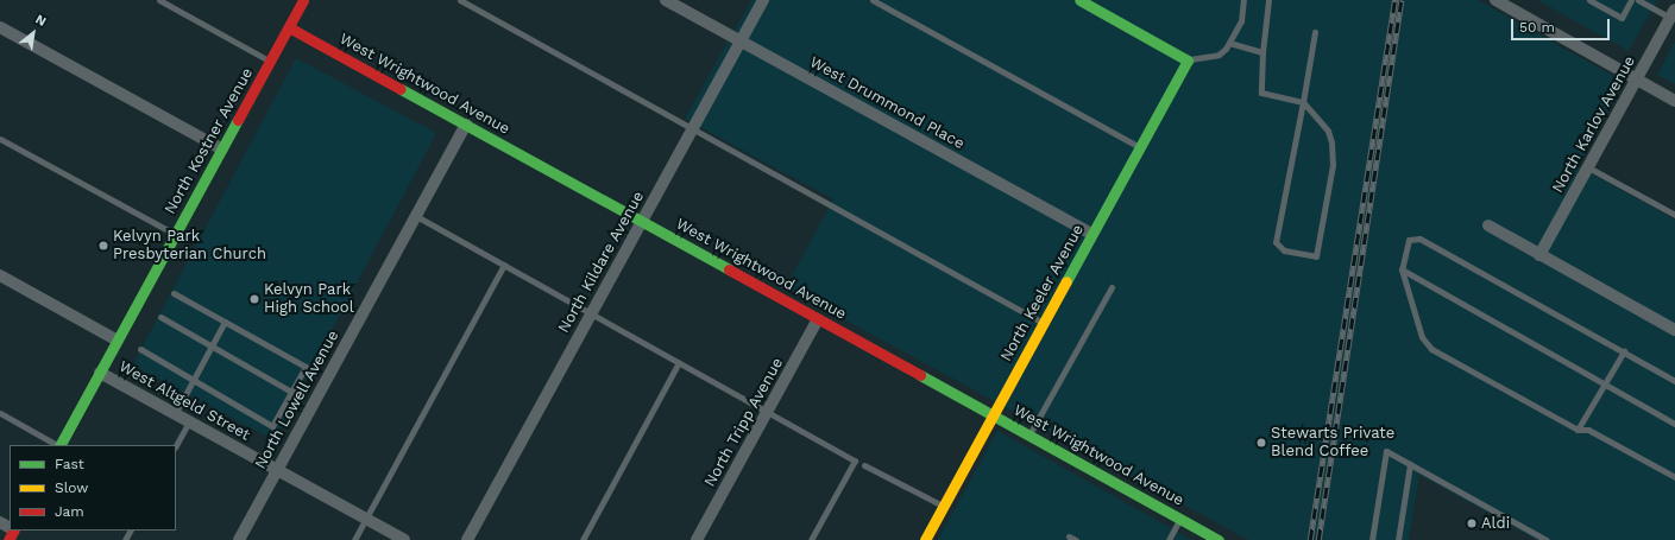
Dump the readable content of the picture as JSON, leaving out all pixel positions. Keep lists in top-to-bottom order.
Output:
{
  "streets": {
    "street": [
      "West Wrightwood Avenue",
      "West Drummond Place",
      "North Karlov Avenue",
      "North Kostner Avenue",
      "North Kildare Avenue",
      "North Keeler Avenue",
      "North Lowell Avenue",
      "West Altgeld Street",
      "North Tripp Avenue"
    ]
  },
  "crossings": [
    ["West Wrightwood Avenue", "North Kostner Avenue"],
    ["West Wrightwood Avenue", "North Kildare Avenue"],
    ["West Wrightwood Avenue", "North Keeler Avenue"],
    ["West Wrightwood Avenue", "North Lowell Avenue"],
    ["West Wrightwood Avenue", "North Tripp Avenue"],
    ["West Drummond Place", "North Kildare Avenue"],
    ["West Drummond Place", "North Keeler Avenue"],
    ["North Kostner Avenue", "West Altgeld Street"],
    ["North Lowell Avenue", "West Altgeld Street"]
  ],
  "places": [
    "Kelvyn Park Presbyterian Church",
    "Kelvyn Park High School",
    "Stewarts Private Blend Coffee",
    "Aldi"
  ],
  "legend": ["Fast", "Slow", "Jam"],
  "scale_bar": "50 m",
  "north": "top right"
}
